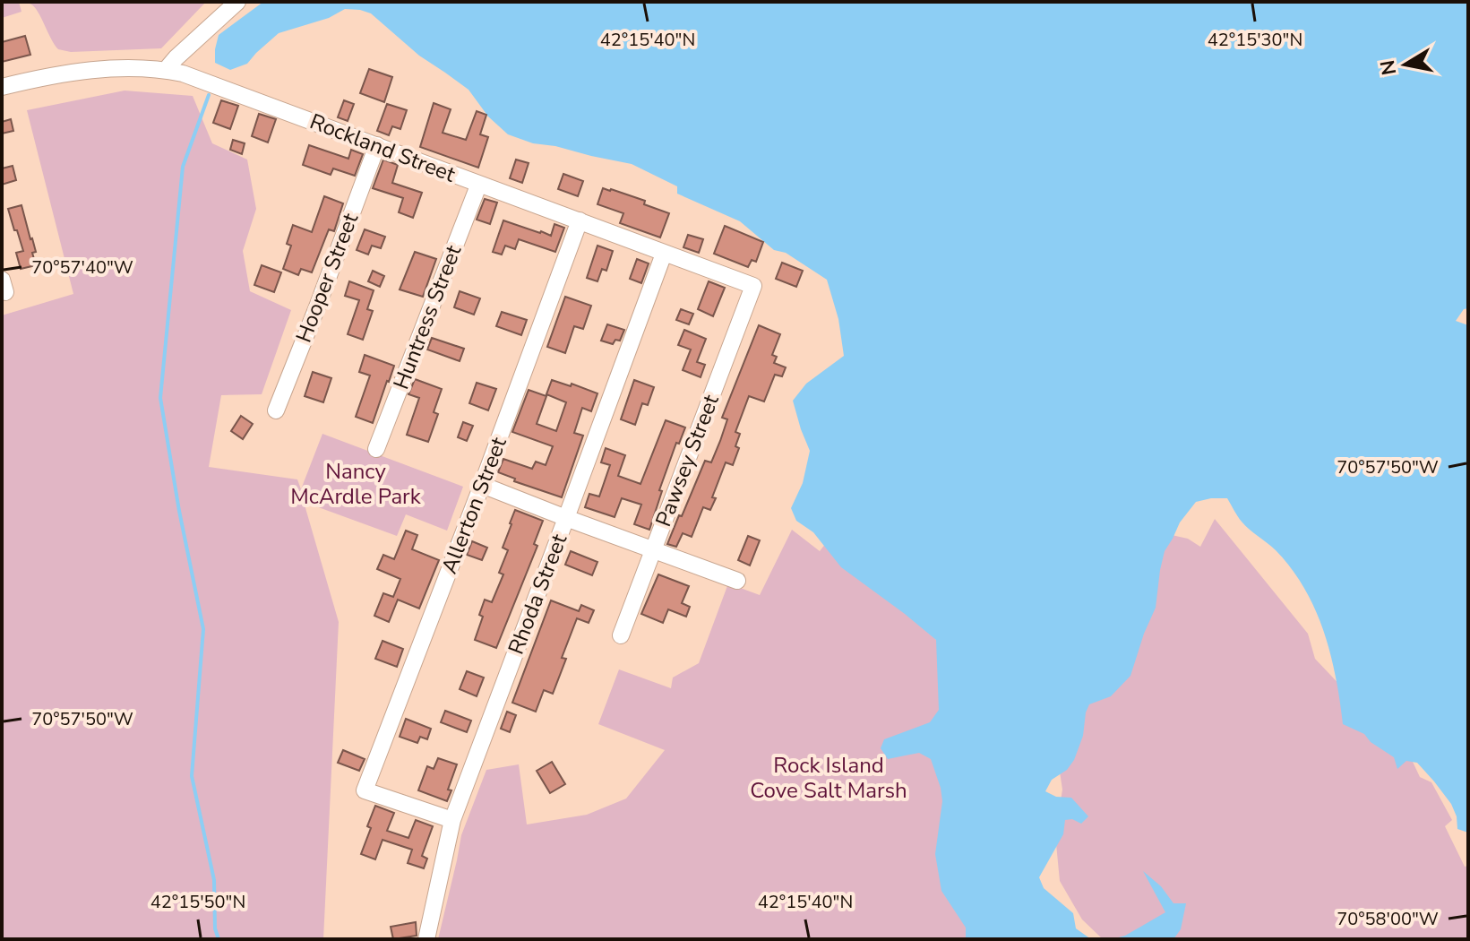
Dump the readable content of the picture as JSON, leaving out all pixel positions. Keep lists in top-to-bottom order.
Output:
{
  "streets": {
    "street": [
      "Rockland Street",
      "Hooper Street",
      "Huntress Street",
      "Pawsey Street",
      "Allerton Street",
      "Rhoda Street"
    ]
  },
  "crossings": [
    ["Rockland Street", "Hooper Street"],
    ["Rockland Street", "Huntress Street"],
    ["Rockland Street", "Pawsey Street"],
    ["Rockland Street", "Allerton Street"],
    ["Rockland Street", "Rhoda Street"],
    ["Allerton Street", "Rhoda Street"]
  ],
  "parks": ["Nancy McArdle Park", "Rock Island Cove Salt Marsh"],
  "north": "left",
  "coordinates": [
    "42°15'40\"N",
    "42°15'30\"N",
    "70°57'40\"W",
    "70°57'50\"W",
    "42°15'50\"N",
    "70°58'00\"W"
  ]
}
